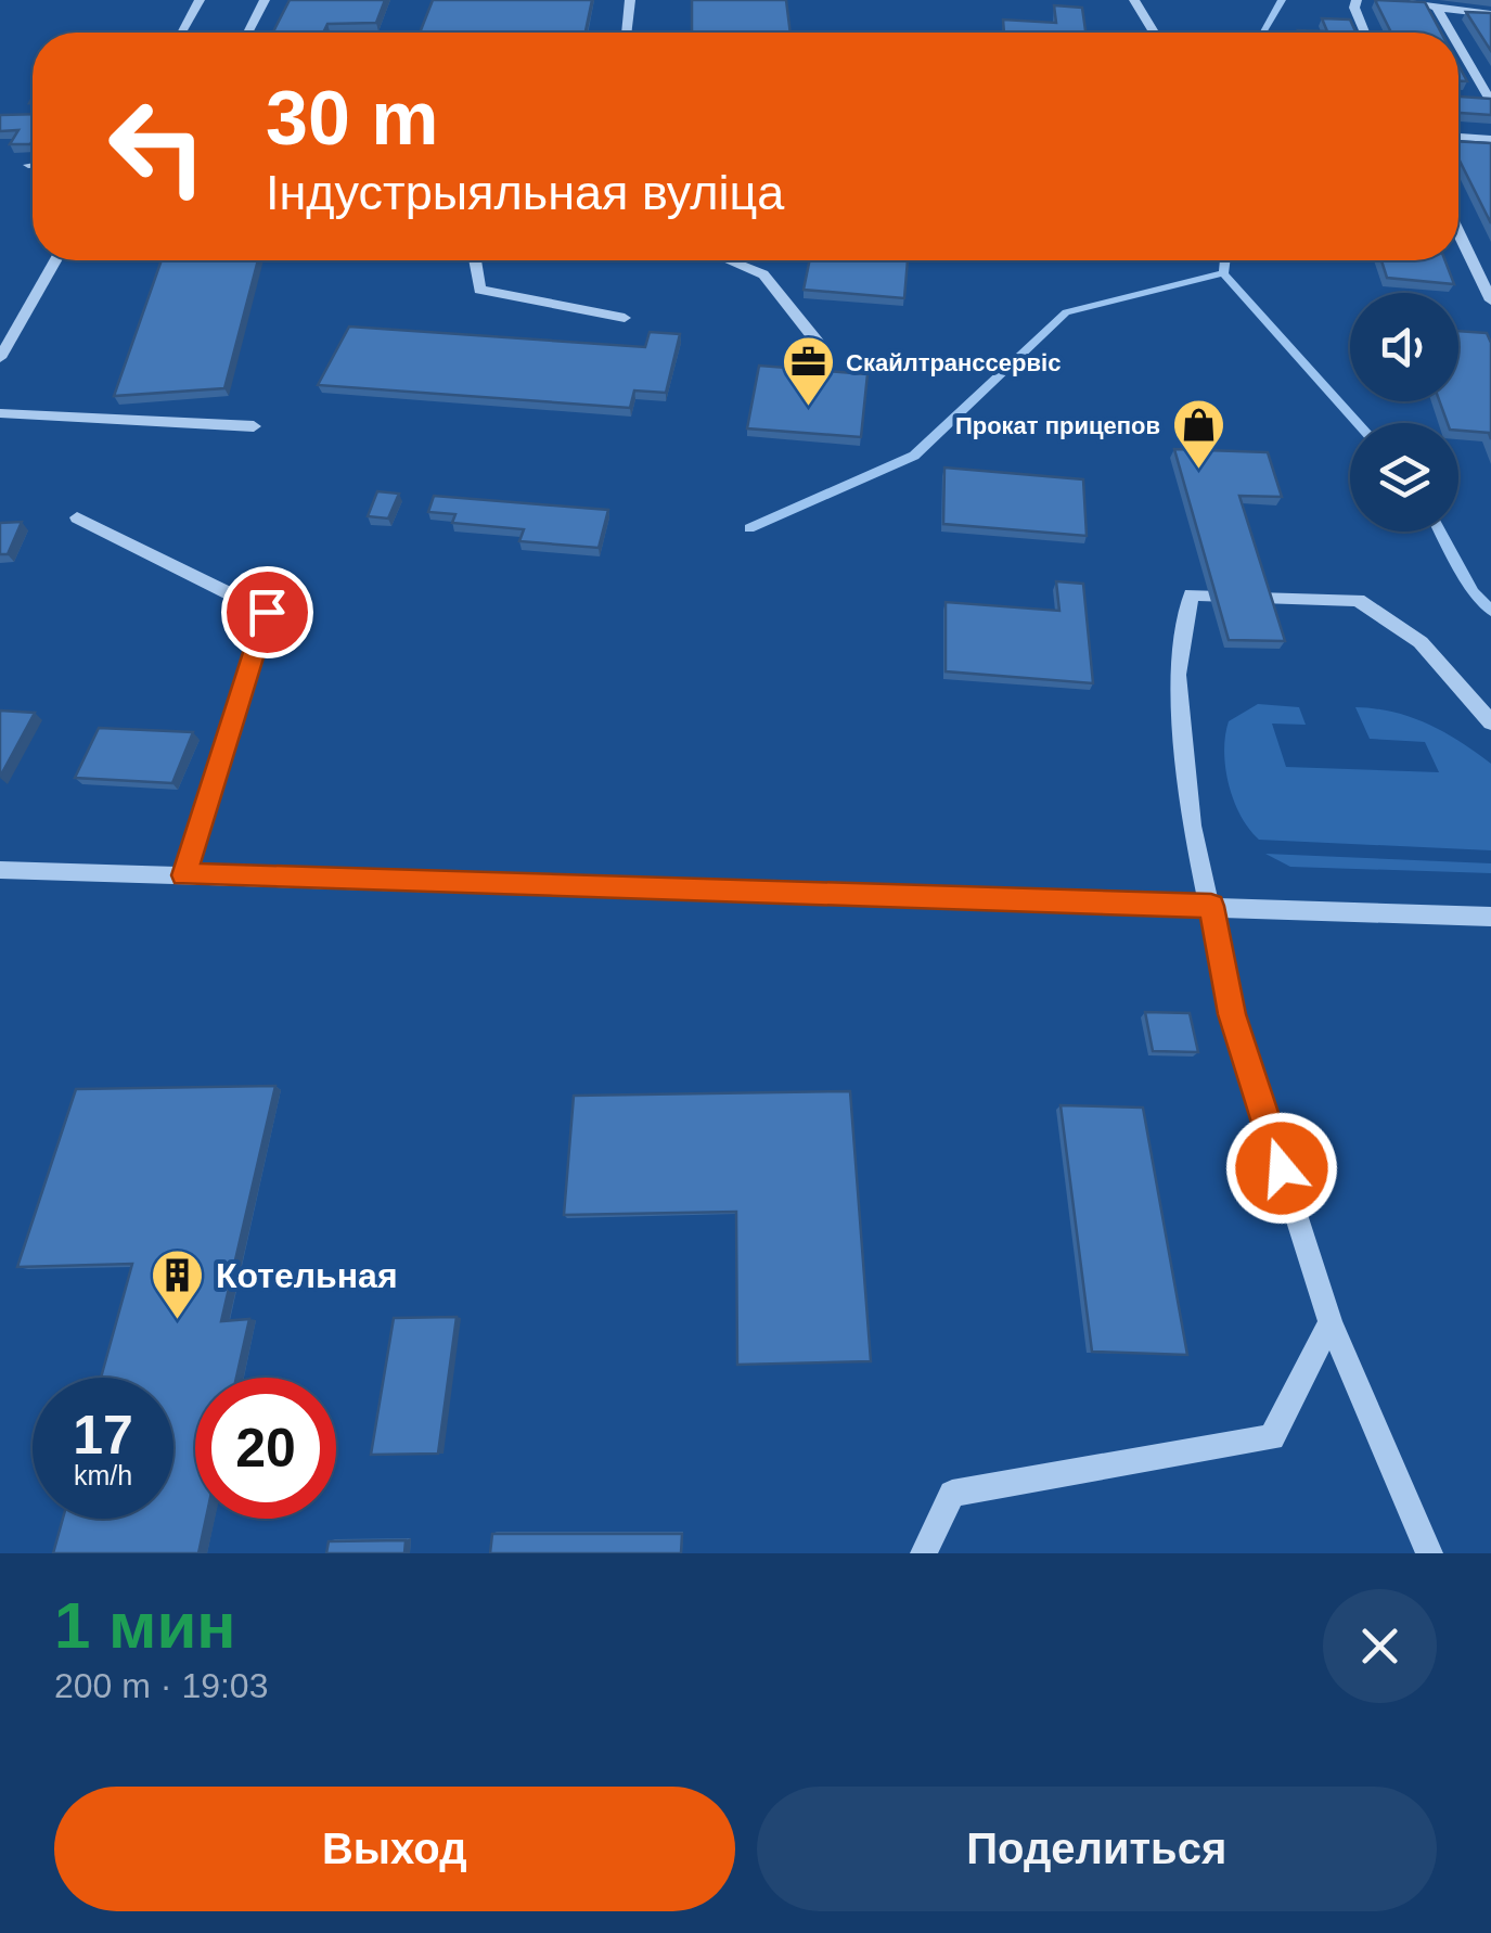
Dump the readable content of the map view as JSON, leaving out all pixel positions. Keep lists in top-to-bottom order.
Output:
{
  "places": {
    "office": ["Скайлтранссервіс"],
    "shop": ["Прокат прицепов"],
    "building": ["Котельная"]
  },
  "page": {
    "turn": ["30 m", "Індустрыяльная вуліца"],
    "speed": "17 km/h",
    "limit": "20",
    "heading": ["1 мин", "200 m · 19:03"],
    "buttons": ["Выход", "Поделиться"]
  }
}
